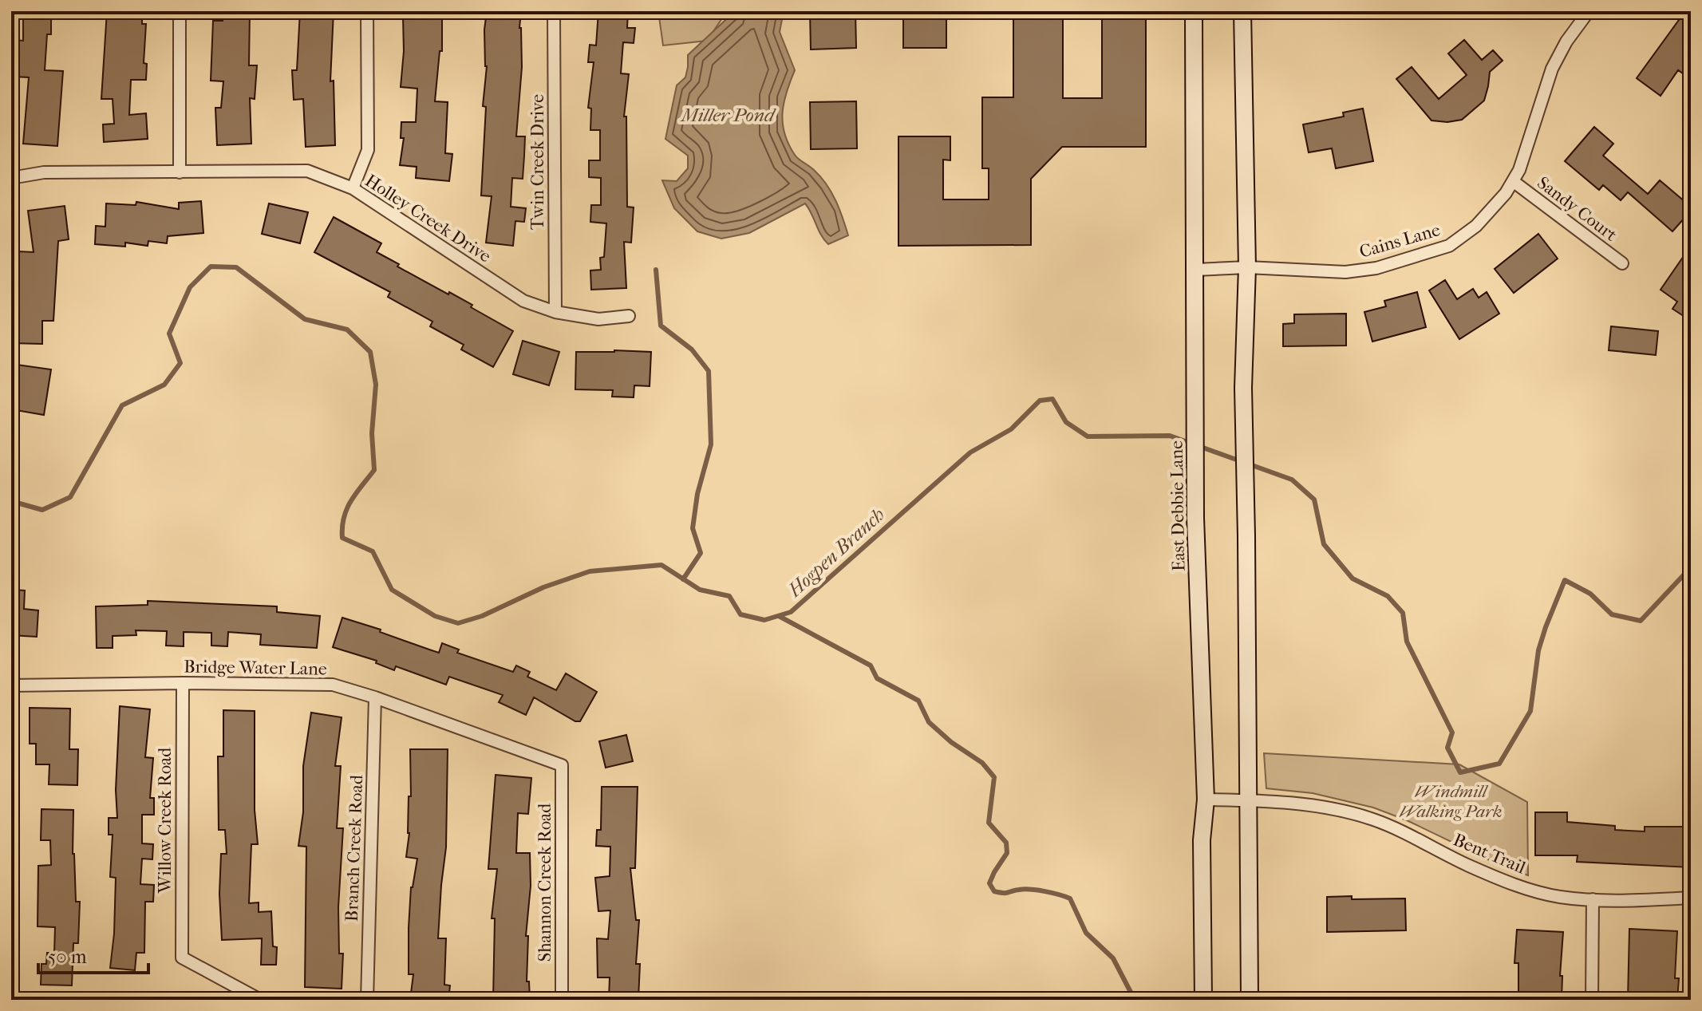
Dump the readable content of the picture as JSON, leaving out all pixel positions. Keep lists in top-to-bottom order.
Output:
{
  "streets": {
    "main road": ["East Debbie Lane"],
    "street": [
      "Twin Creek Drive",
      "Sandy Court",
      "Holley Creek Drive",
      "Cains Lane",
      "Bridge Water Lane",
      "Willow Creek Road",
      "Branch Creek Road",
      "Bent Trail",
      "Shannon Creek Road"
    ]
  },
  "crossings": [
    ["Twin Creek Drive", "Holley Creek Drive"],
    ["Sandy Court", "Cains Lane"],
    ["Cains Lane", "East Debbie Lane"],
    ["East Debbie Lane", "Bent Trail"],
    ["Bridge Water Lane", "Willow Creek Road"],
    ["Bridge Water Lane", "Branch Creek Road"],
    ["Bridge Water Lane", "Shannon Creek Road"]
  ],
  "water": ["Miller Pond", "Hogpen Branch"],
  "parks": ["Windmill Walking Park"],
  "scale_bar": "50 m"
}
